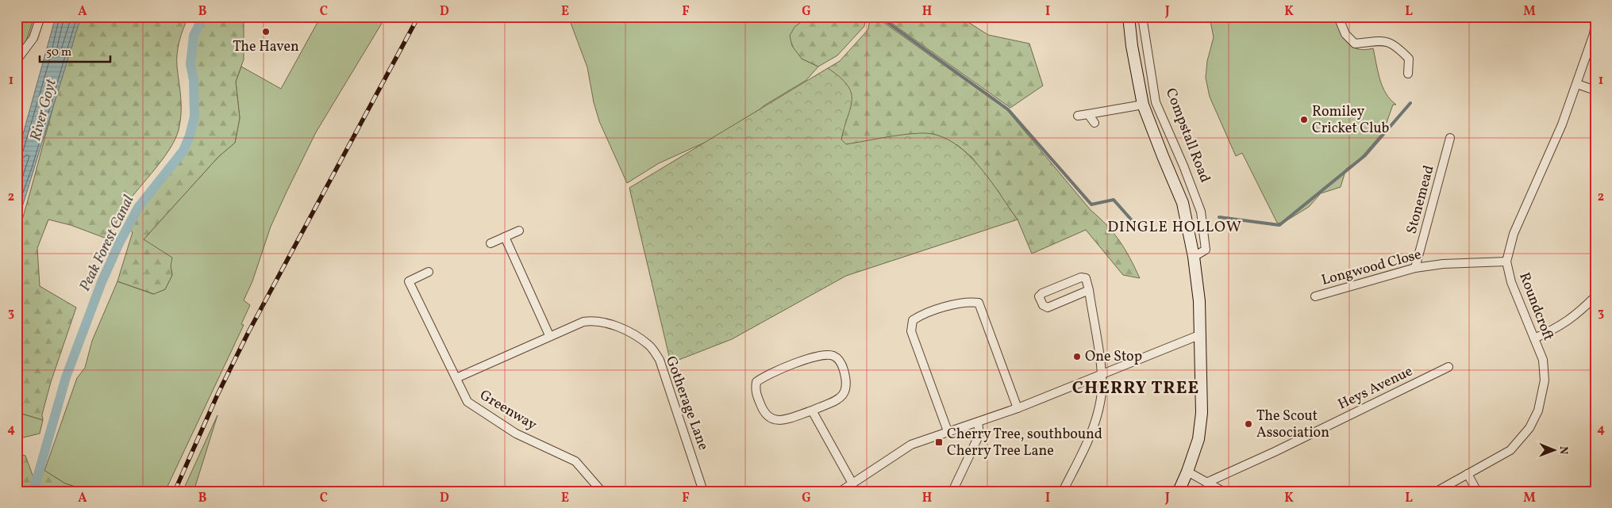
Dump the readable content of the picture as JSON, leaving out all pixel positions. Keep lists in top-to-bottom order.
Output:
{
  "streets": {
    "main road": ["Compstall Road"],
    "street": [
      "Stonemead",
      "Longwood Close",
      "Roundcroft",
      "Heys Avenue",
      "Gotherage Lane",
      "Greenway"
    ]
  },
  "crossings": [
    ["Stonemead", "Longwood Close"],
    ["Longwood Close", "Roundcroft"],
    ["Gotherage Lane", "Greenway"]
  ],
  "districts": ["DINGLE HOLLOW", "CHERRY TREE"],
  "water": ["River Goyt", "Peak Forest Canal"],
  "places": {
    "other": [
      "The Haven",
      "Romiley Cricket Club",
      "One Stop",
      "The Scout Association"
    ],
    "transit": ["Cherry Tree, southbound Cherry Tree Lane"]
  },
  "scale_bar": "50 m",
  "north": "right",
  "grid": {
    "columns": [
      "A",
      "B",
      "C",
      "D",
      "E",
      "F",
      "G",
      "H",
      "I",
      "J",
      "K",
      "L",
      "M"
    ],
    "rows": [
      "1",
      "2",
      "3",
      "4"
    ]
  }
}
